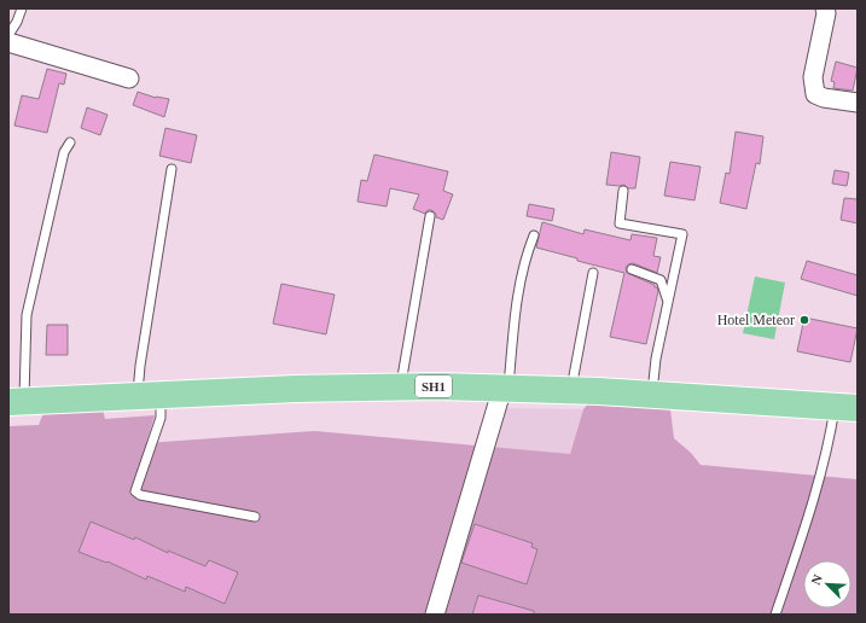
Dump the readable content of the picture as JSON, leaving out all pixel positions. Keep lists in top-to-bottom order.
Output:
{
  "streets": {
    "main road": ["SH1"]
  },
  "places": ["Hotel Meteor"],
  "north": "top left"
}
